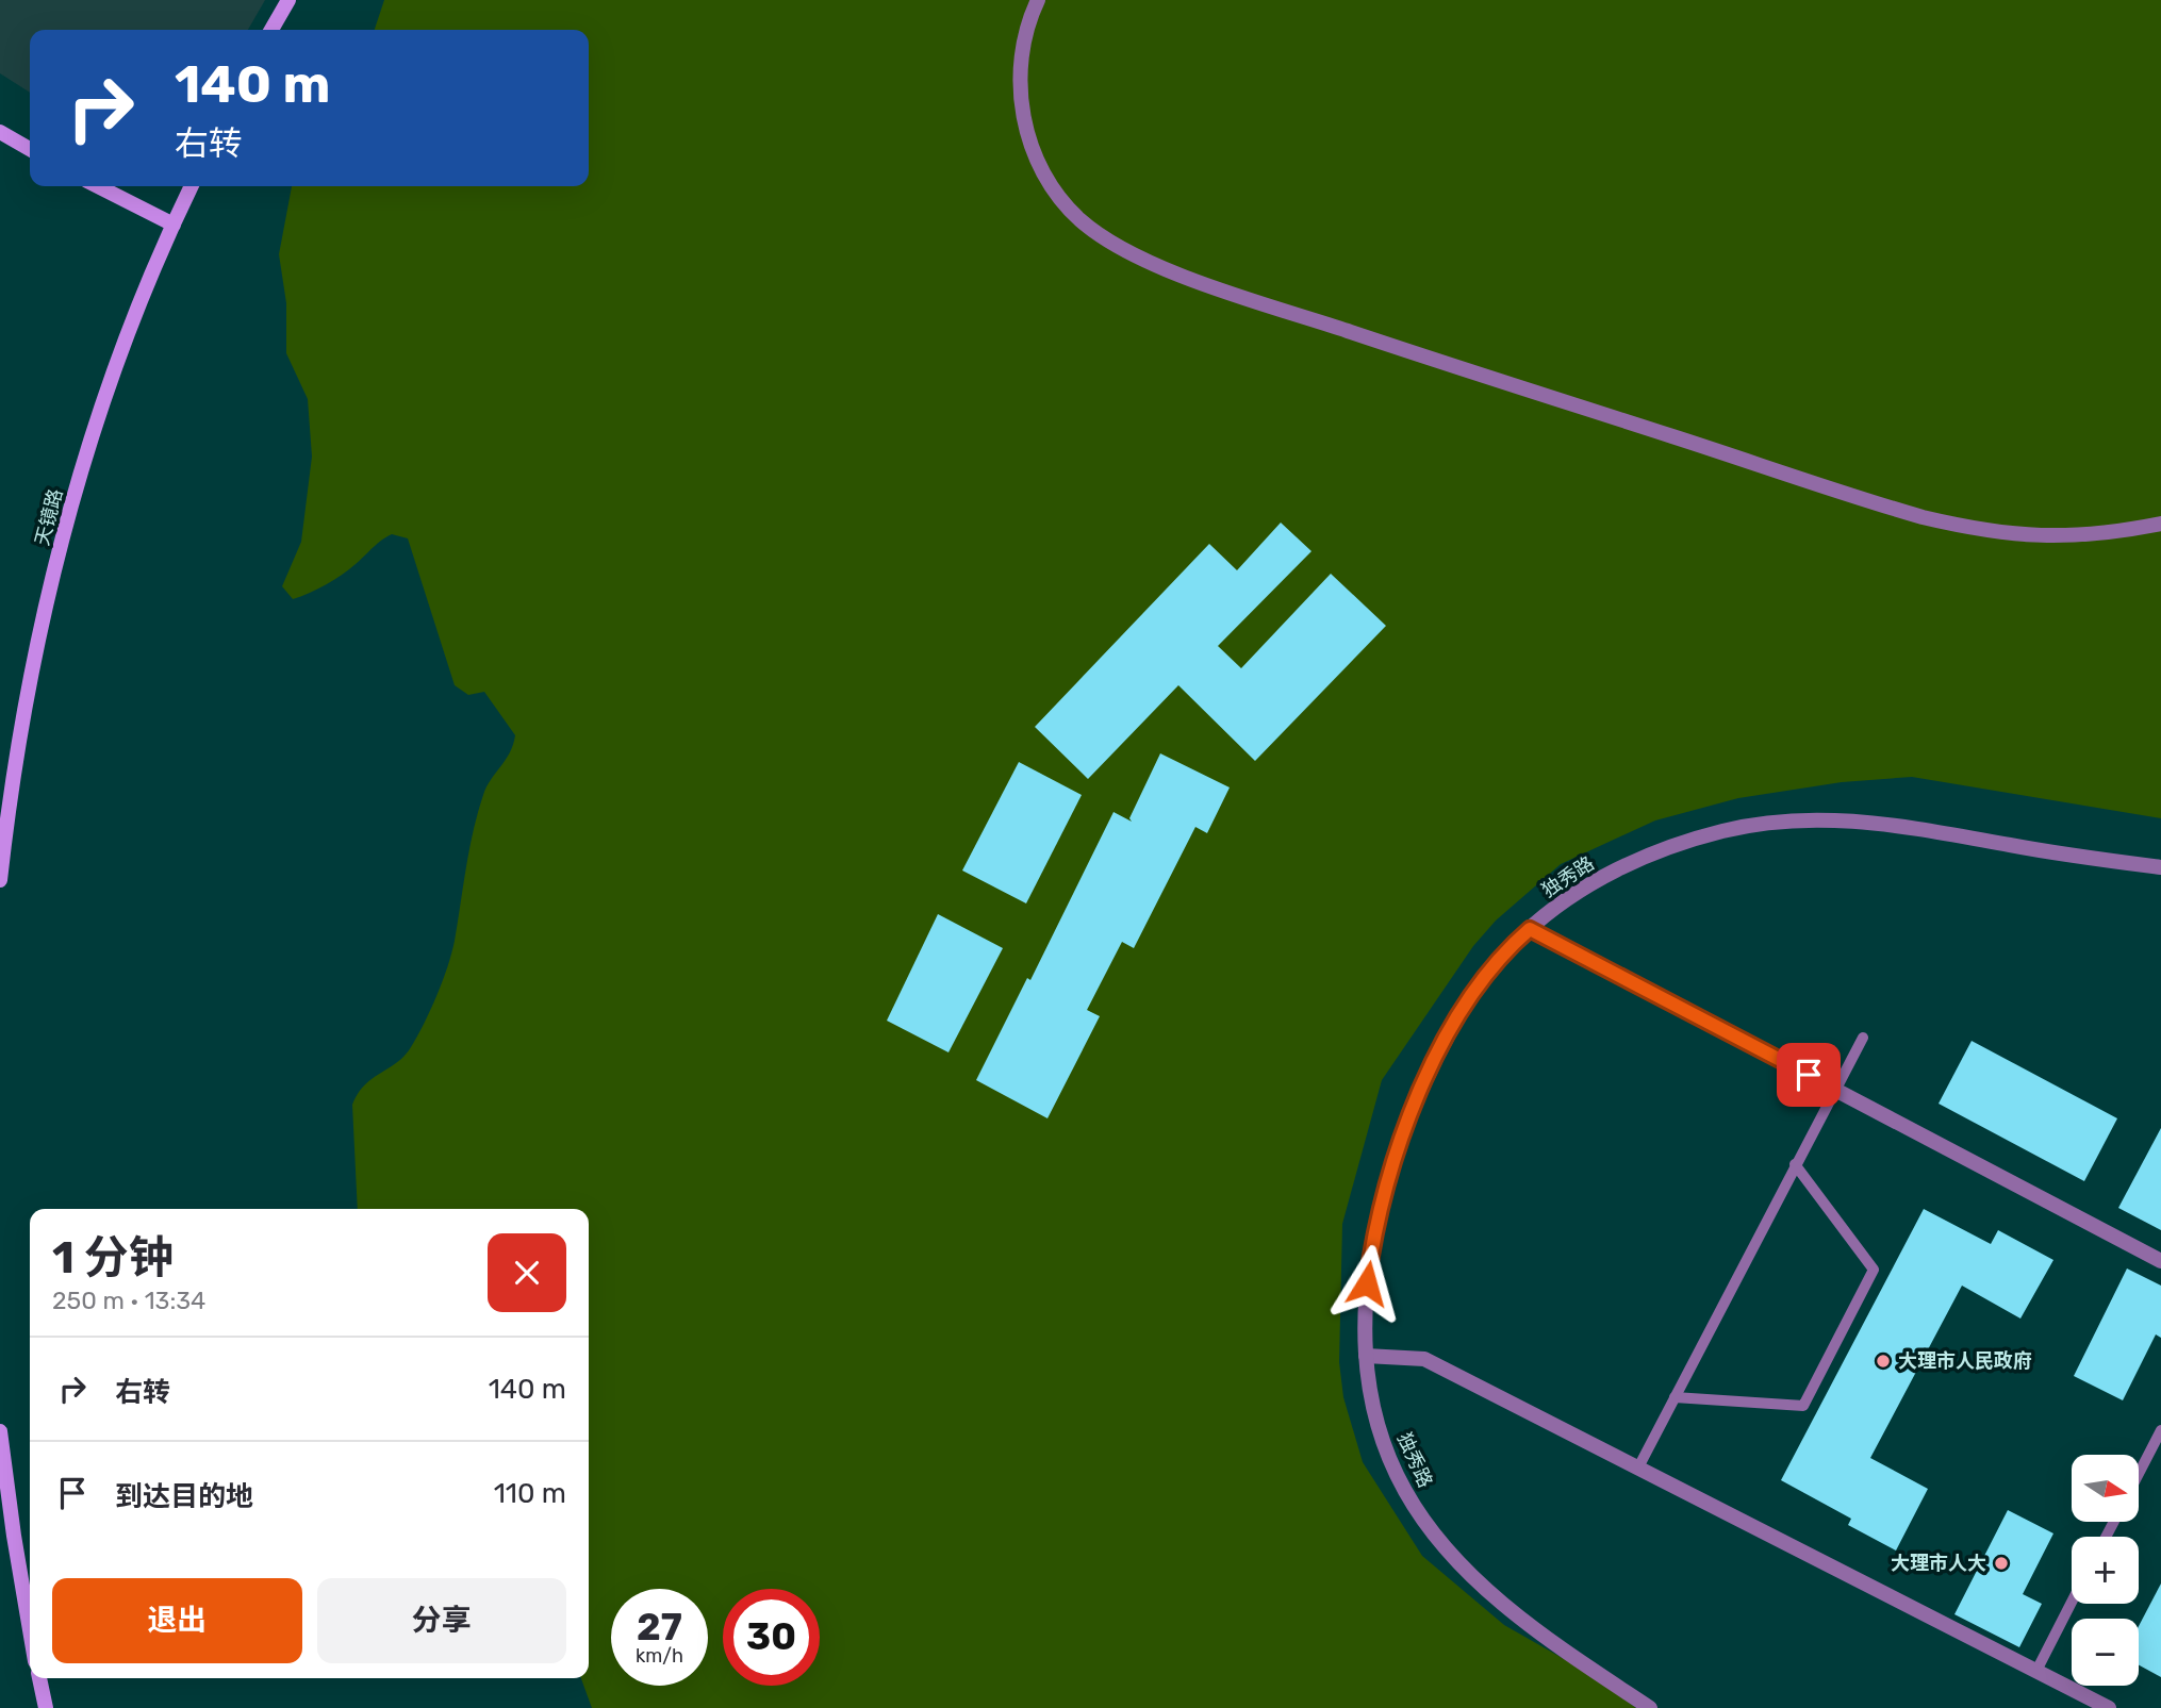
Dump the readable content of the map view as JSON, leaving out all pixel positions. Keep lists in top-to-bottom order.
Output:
{
  "streets": {
    "street": ["天镜路", "独秀路"]
  },
  "places": ["大理市人民政府", "大理市人大"],
  "north": "right",
  "page": {
    "turn": ["140 m", "右转"],
    "heading": ["1 分钟", "250 m · 13:34"],
    "list": [
      {
        "name": "右转",
        "value": "140 m"
      },
      {
        "name": "到达目的地",
        "value": "110 m"
      }
    ],
    "map_buttons": ["+", "−"],
    "buttons": ["退出", "分享"],
    "speed": "27 km/h",
    "limit": "30"
  }
}
